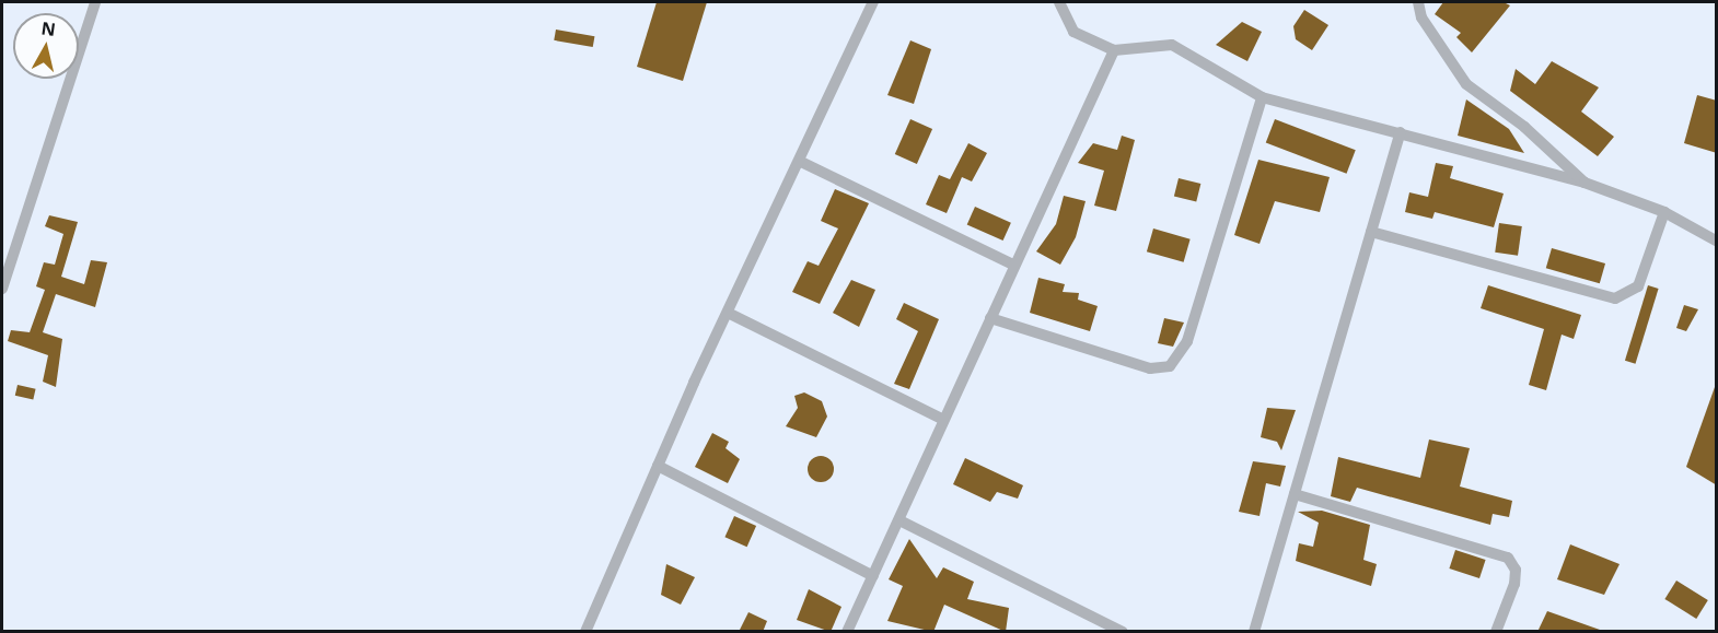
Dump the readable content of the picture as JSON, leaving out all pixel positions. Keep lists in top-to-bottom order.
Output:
{
  "north": "top"
}
